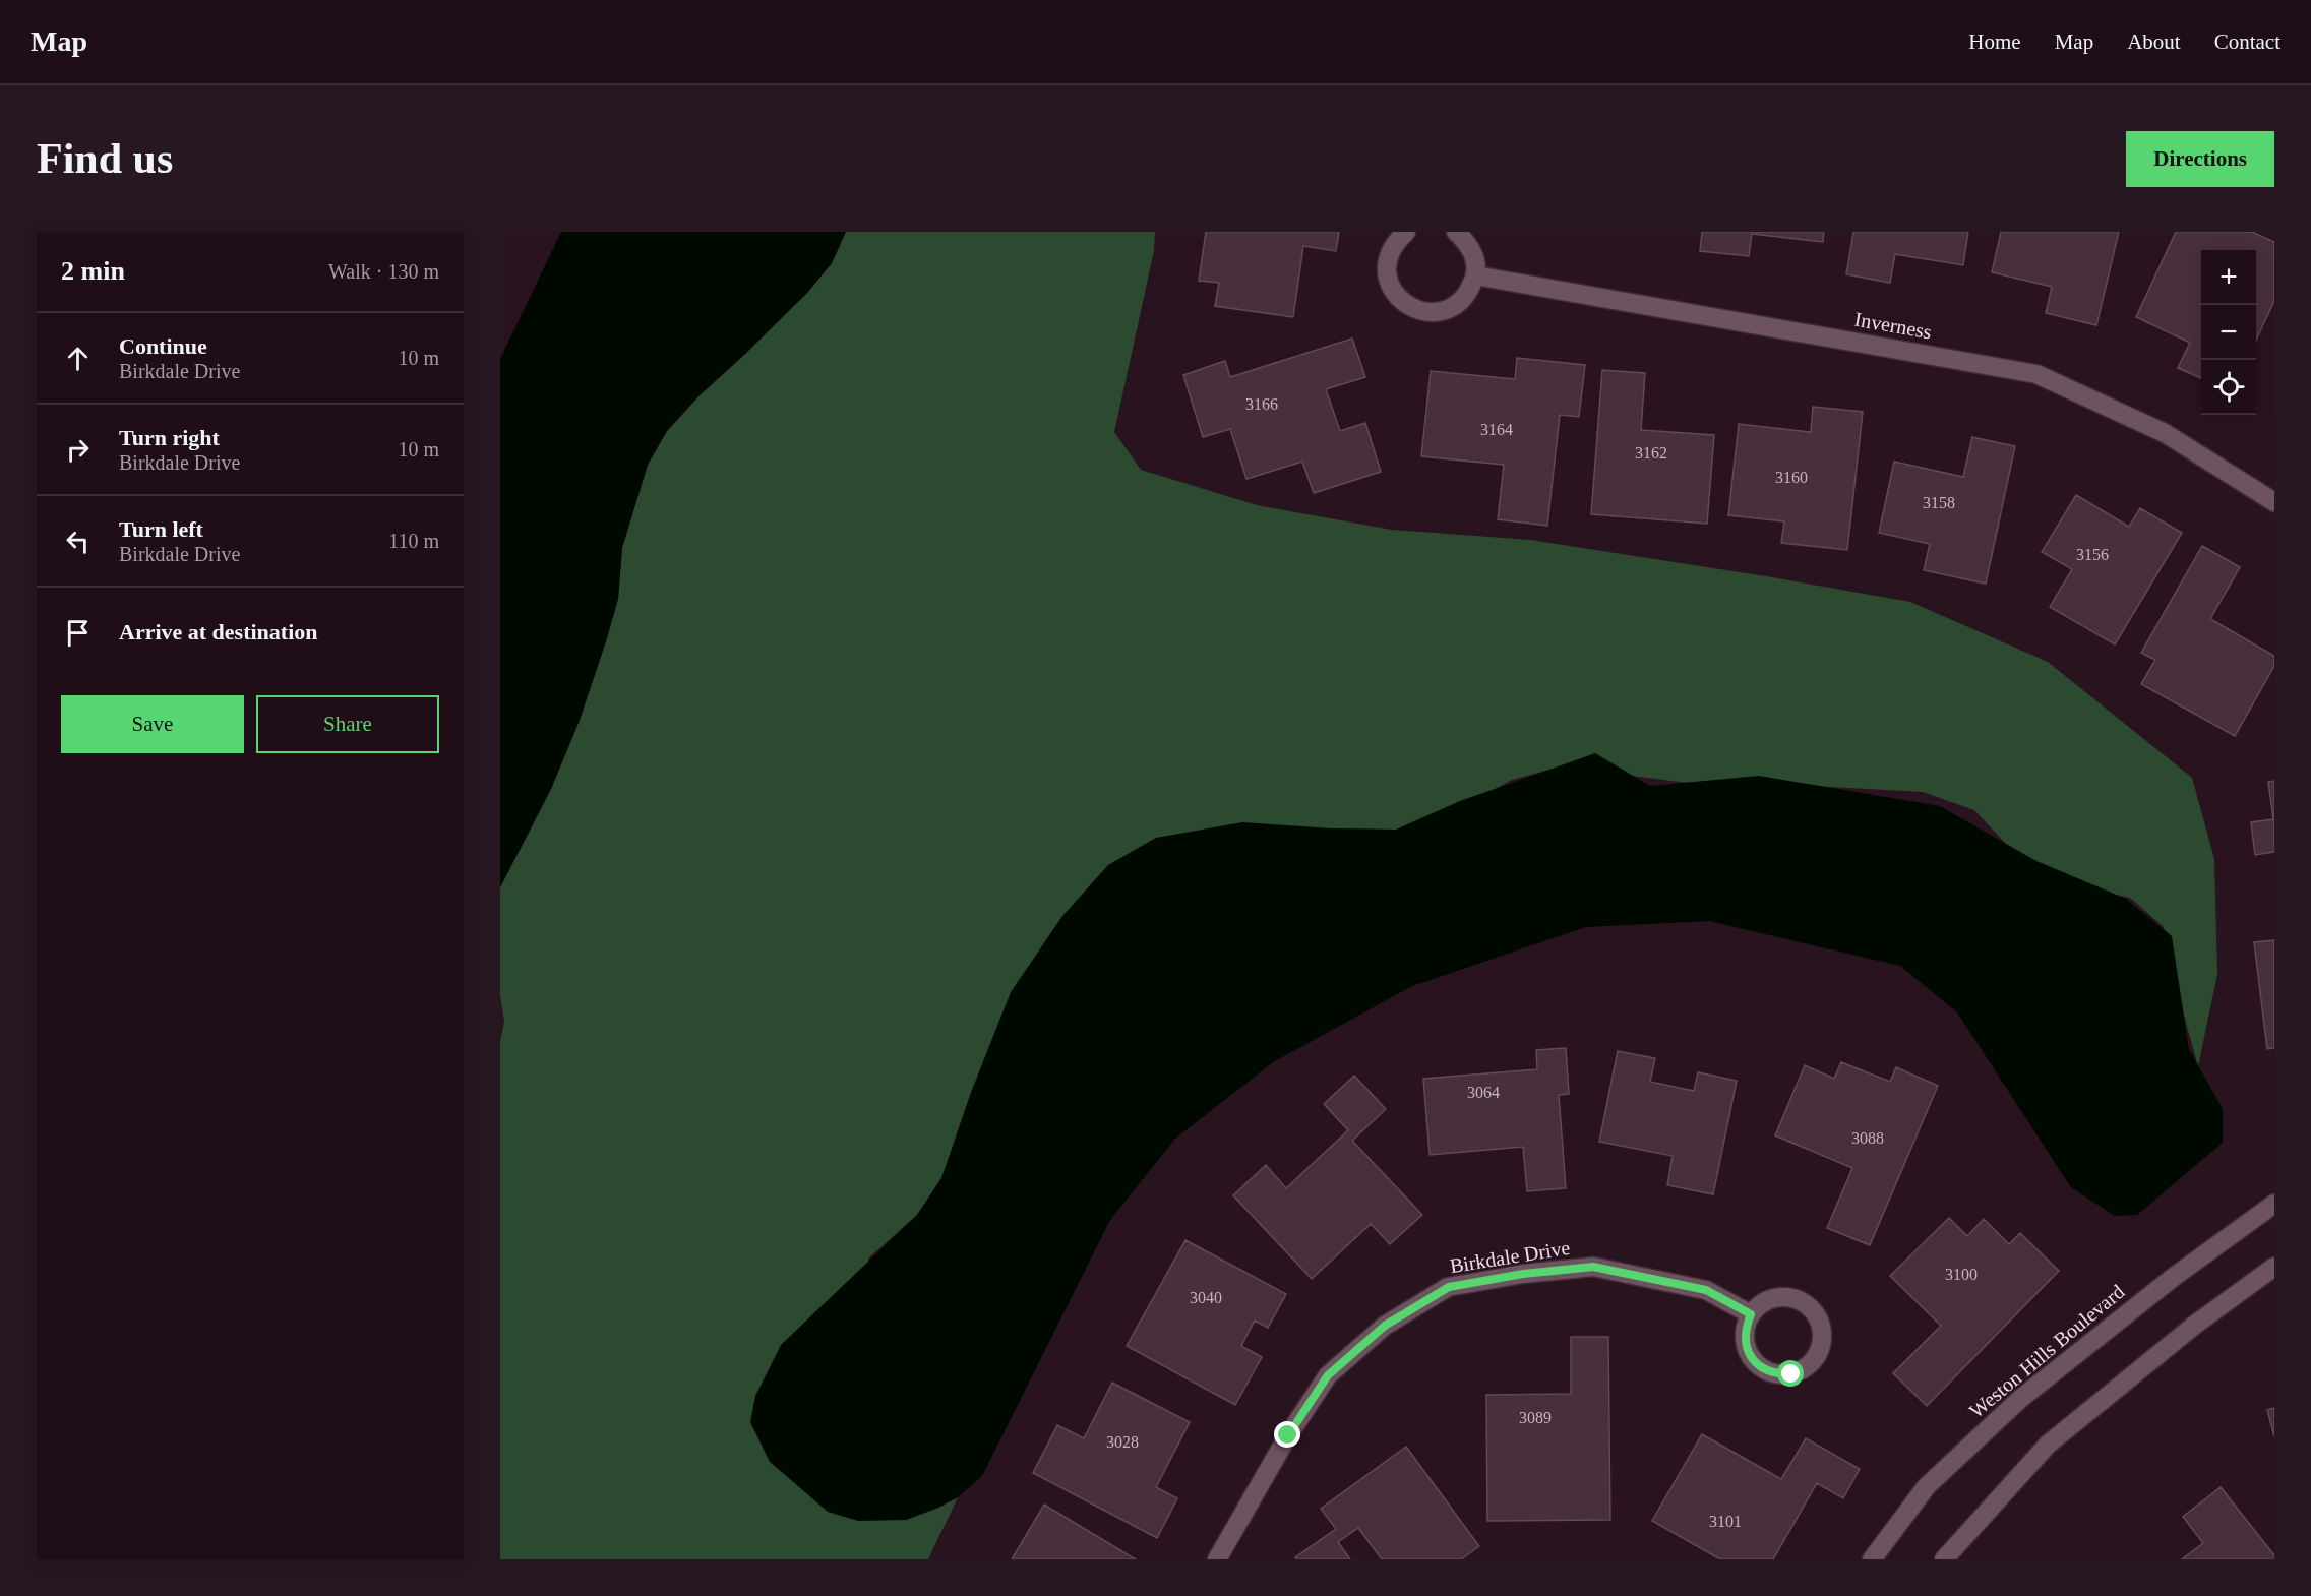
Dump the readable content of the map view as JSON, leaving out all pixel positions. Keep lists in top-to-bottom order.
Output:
{
  "streets": {
    "street": ["Inverness", "Birkdale Drive", "Weston Hills Boulevard"]
  },
  "house_numbers": [
    "3166",
    "3164",
    "3162",
    "3160",
    "3158",
    "3156",
    "3064",
    "3088",
    "3100",
    "3040",
    "3089",
    "3028",
    "3101"
  ],
  "page": {
    "header": "Map",
    "nav": [
      "Home",
      "Map",
      "About",
      "Contact"
    ],
    "buttons": [
      "Directions",
      ["Save", "Share"]
    ],
    "title": "Find us",
    "heading": ["2 min", "Walk · 130 m"],
    "map_buttons": ["+", "−"],
    "list": [
      ["Continue", "Birkdale Drive", "10 m"],
      ["Turn right", "Birkdale Drive", "10 m"],
      ["Turn left", "Birkdale Drive", "110 m"],
      "Arrive at destination"
    ]
  }
}
